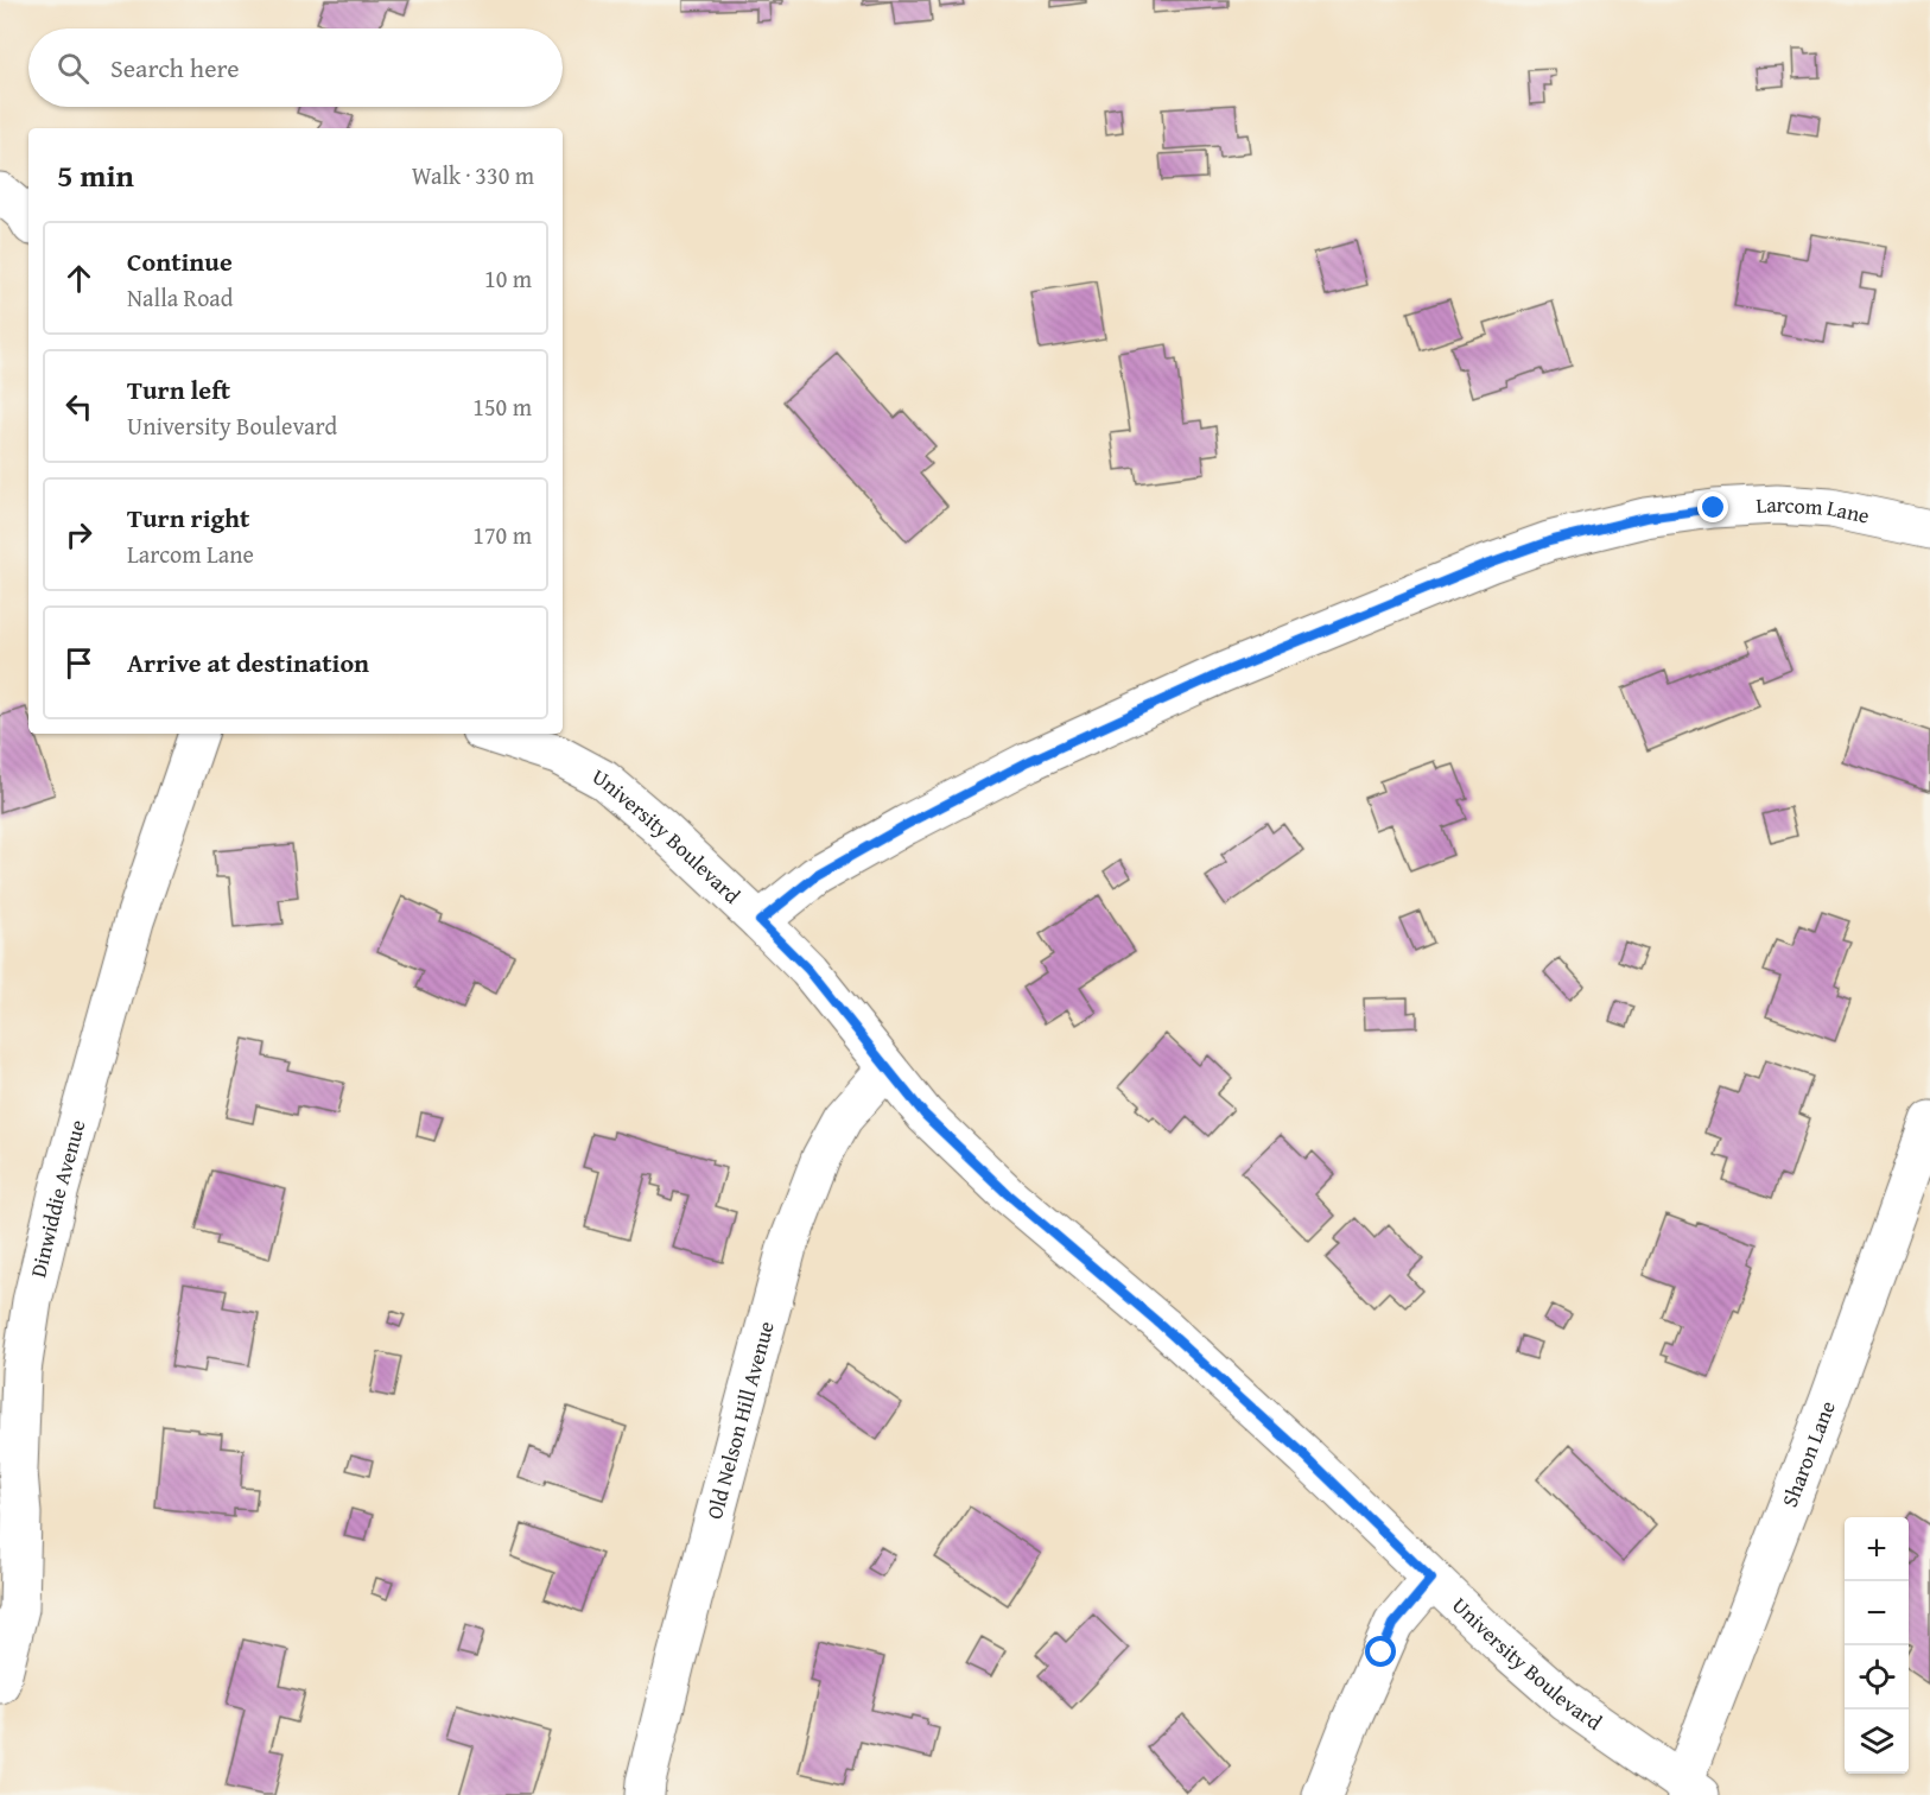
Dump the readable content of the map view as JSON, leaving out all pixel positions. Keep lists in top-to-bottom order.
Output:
{
  "streets": {
    "street": [
      "Larcom Lane",
      "University Boulevard",
      "Dinwiddie Avenue",
      "Old Nelson Hill Avenue",
      "Sharon Lane"
    ]
  },
  "crossings": [
    ["Larcom Lane", "University Boulevard"],
    ["University Boulevard", "Old Nelson Hill Avenue"],
    ["University Boulevard", "Sharon Lane"]
  ],
  "page": {
    "search": "Search here",
    "heading": ["5 min", "Walk · 330 m"],
    "list": [
      ["Continue", "Nalla Road", "10 m"],
      ["Turn left", "University Boulevard", "150 m"],
      ["Turn right", "Larcom Lane", "170 m"],
      "Arrive at destination"
    ],
    "map_buttons": ["+", "−"]
  }
}
